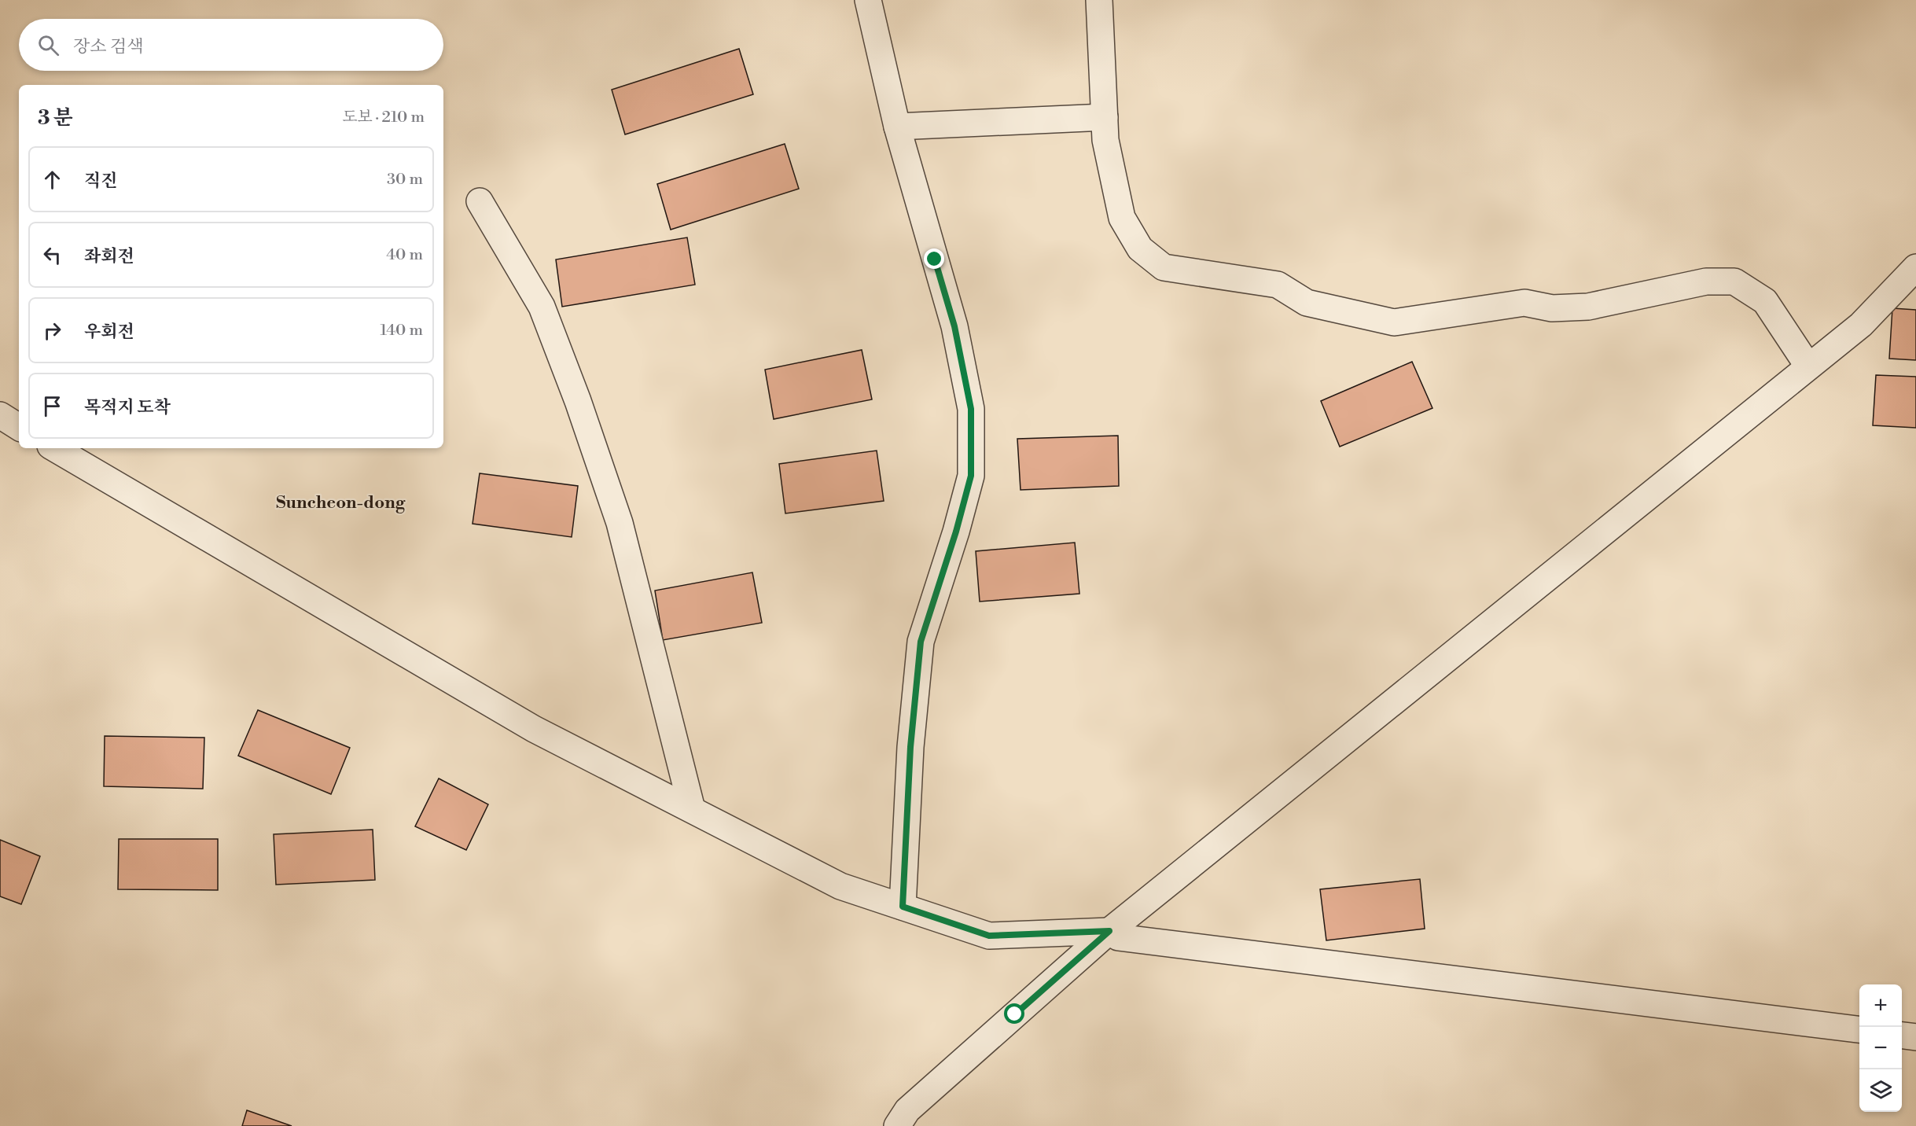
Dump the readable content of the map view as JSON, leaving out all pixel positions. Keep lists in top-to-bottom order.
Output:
{
  "districts": ["Suncheon-dong"],
  "page": {
    "search": "장소 검색",
    "heading": ["3 분", "도보 · 210 m"],
    "list": [
      ["직진", "30 m"],
      ["좌회전", "40 m"],
      ["우회전", "140 m"],
      "목적지 도착"
    ],
    "map_buttons": ["+", "−"]
  }
}
